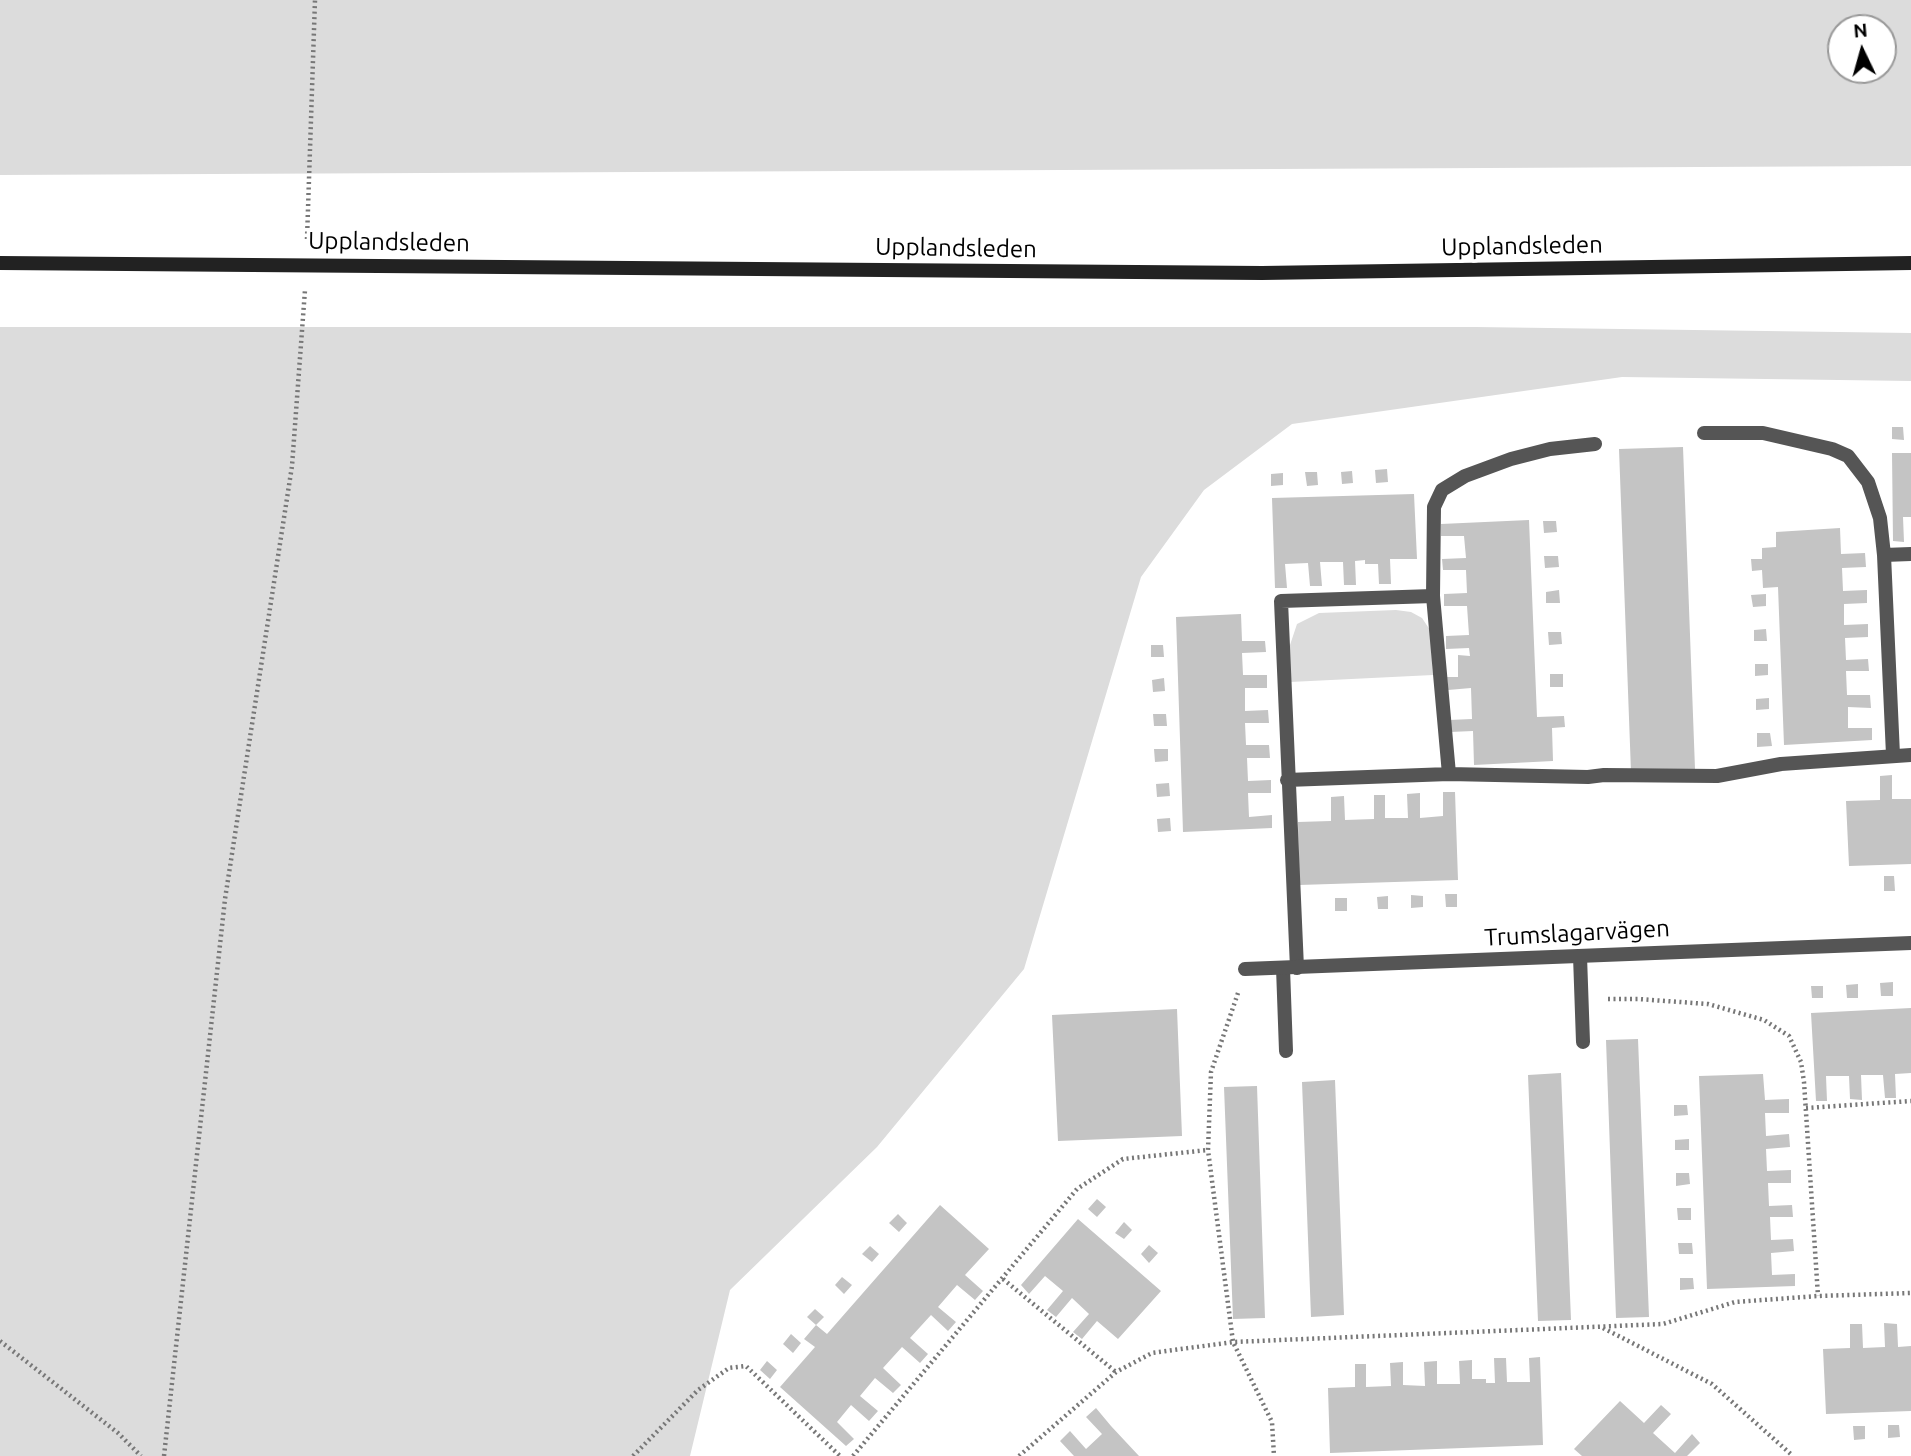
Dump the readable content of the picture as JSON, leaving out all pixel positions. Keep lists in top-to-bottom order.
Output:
{
  "streets": {
    "street": ["Upplandsleden", "Trumslagarvägen"]
  },
  "north": "top"
}
